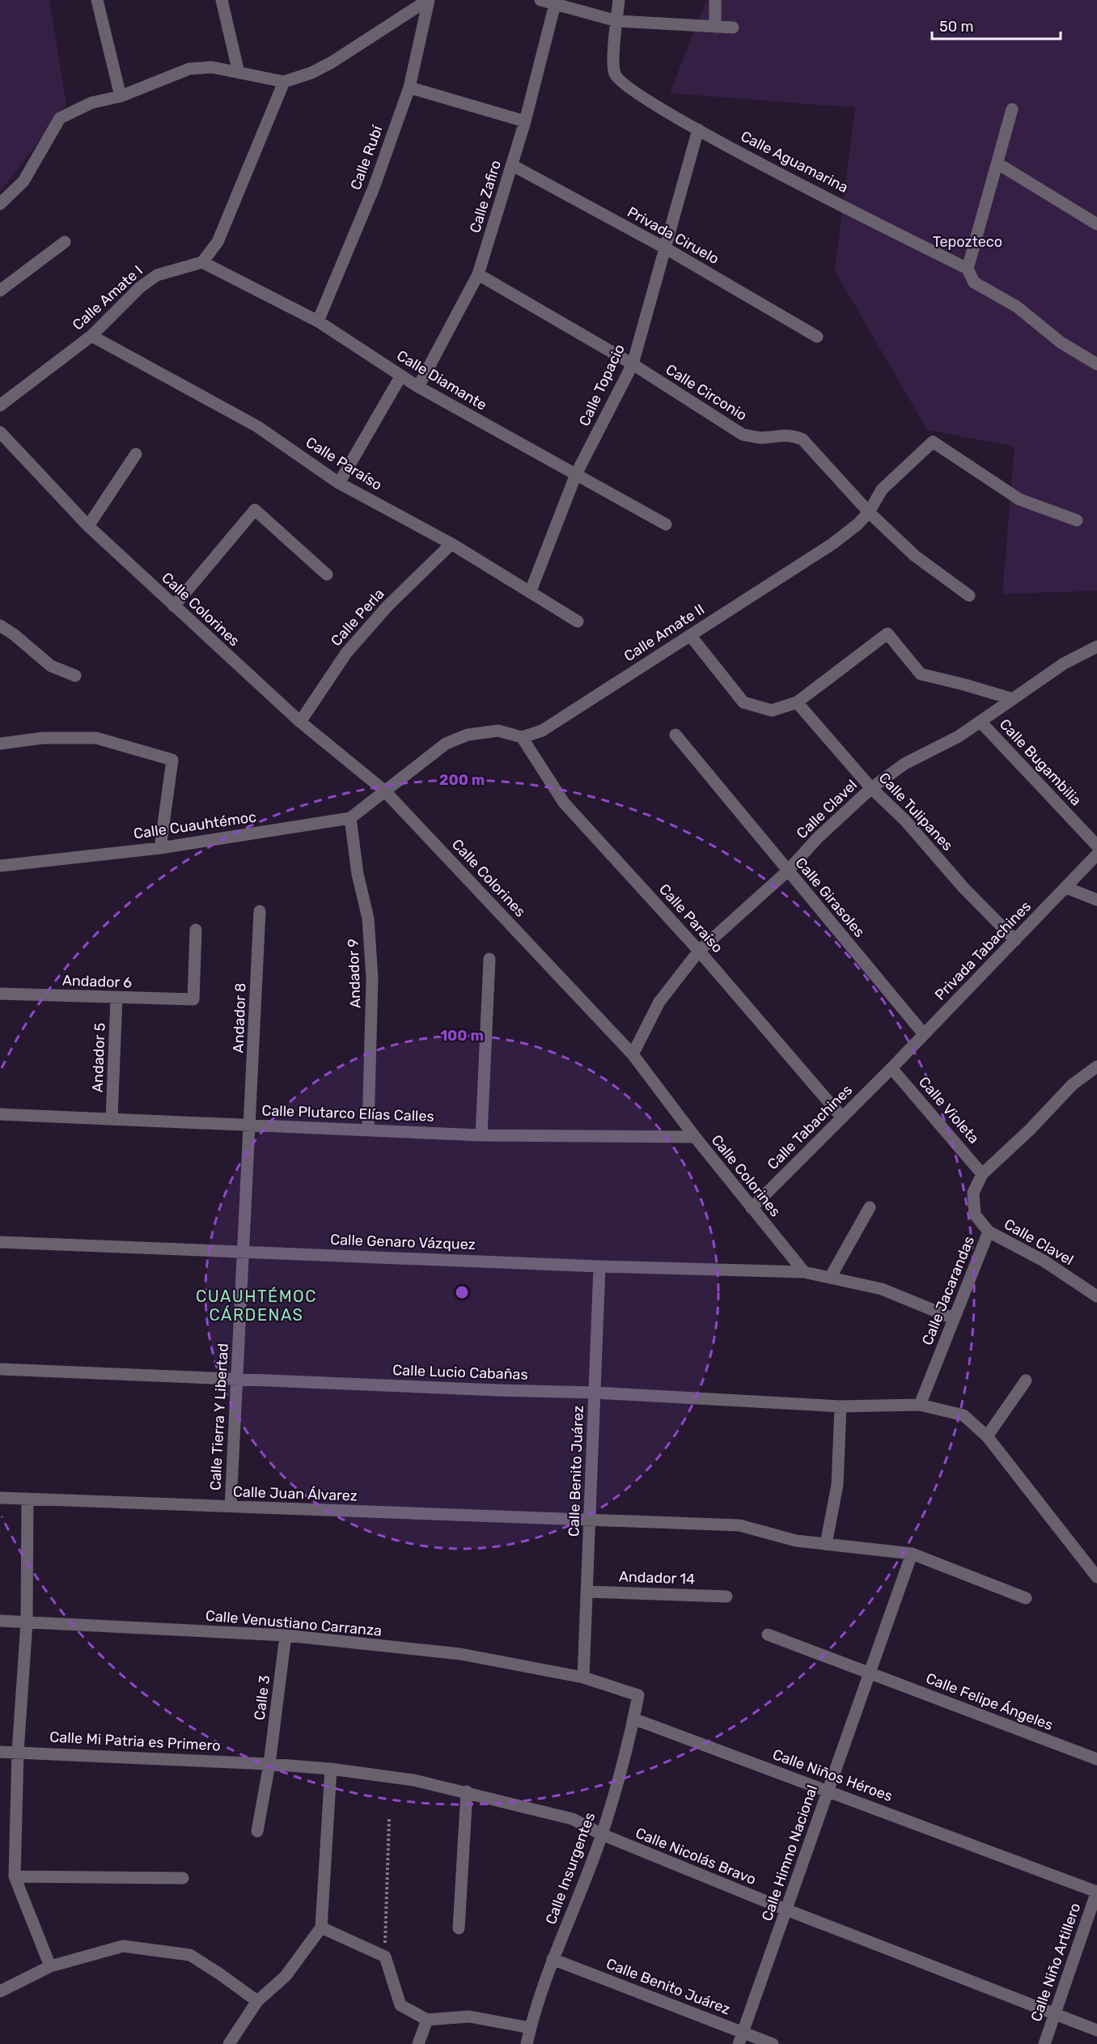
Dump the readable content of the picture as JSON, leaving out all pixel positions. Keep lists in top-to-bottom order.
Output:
{
  "streets": {
    "street": [
      "Calle Rubí",
      "Calle Aguamarina",
      "Calle Zafiro",
      "Privada Ciruelo",
      "Calle Amate I",
      "Calle Diamante",
      "Calle Topacio",
      "Calle Circonio",
      "Calle Paraíso",
      "Calle Colorines",
      "Calle Perla",
      "Calle Amate II",
      "Calle Bugambilia",
      "Calle Clavel",
      "Calle Tulipanes",
      "Calle Cuauhtémoc",
      "Calle Girasoles",
      "Privada Tabachines",
      "Andador 9",
      "Andador 6",
      "Andador 8",
      "Andador 5",
      "Calle Violeta",
      "Calle Plutarco Elías Calles",
      "Calle Tabachines",
      "Calle Genaro Vázquez",
      "Calle Jacarandas",
      "Calle Lucio Cabañas",
      "Calle Tierra Y Libertad",
      "Calle Benito Juárez",
      "Calle Juan Álvarez",
      "Andador 14",
      "Calle Venustiano Carranza",
      "Calle 3",
      "Calle Felipe Ángeles",
      "Calle Mi Patria es Primero",
      "Calle Niños Héroes",
      "Calle Himno Nacional",
      "Calle Nicolás Bravo",
      "Calle Insurgentes",
      "Calle Niño Artillero"
    ]
  },
  "crossings": [
    ["Calle Rubí", "Calle Diamante"],
    ["Calle Aguamarina", "Calle Topacio"],
    ["Calle Zafiro", "Privada Ciruelo"],
    ["Calle Zafiro", "Calle Diamante"],
    ["Calle Zafiro", "Calle Circonio"],
    ["Privada Ciruelo", "Calle Topacio"],
    ["Calle Amate I", "Calle Diamante"],
    ["Calle Amate I", "Calle Paraíso"],
    ["Calle Diamante", "Calle Topacio"],
    ["Calle Topacio", "Calle Circonio"],
    ["Calle Topacio", "Calle Paraíso"],
    ["Calle Circonio", "Calle Amate II"],
    ["Calle Paraíso", "Calle Perla"],
    ["Calle Paraíso", "Calle Amate II"],
    ["Calle Paraíso", "Calle Clavel"],
    ["Calle Paraíso", "Calle Tabachines"],
    ["Calle Colorines", "Calle Perla"],
    ["Calle Colorines", "Calle Clavel"],
    ["Calle Colorines", "Calle Plutarco Elías Calles"],
    ["Calle Colorines", "Calle Tabachines"],
    ["Calle Colorines", "Calle Genaro Vázquez"],
    ["Calle Bugambilia", "Calle Clavel"],
    ["Calle Clavel", "Calle Tulipanes"],
    ["Calle Clavel", "Calle Girasoles"],
    ["Calle Clavel", "Calle Jacarandas"],
    ["Calle Tulipanes", "Privada Tabachines"],
    ["Calle Cuauhtémoc", "Andador 9"],
    ["Calle Girasoles", "Privada Tabachines"],
    ["Privada Tabachines", "Calle Violeta"],
    ["Privada Tabachines", "Calle Tabachines"],
    ["Andador 9", "Calle Plutarco Elías Calles"],
    ["Andador 6", "Andador 5"],
    ["Andador 8", "Calle Plutarco Elías Calles"],
    ["Andador 8", "Calle Tierra Y Libertad"],
    ["Andador 5", "Calle Plutarco Elías Calles"],
    ["Calle Violeta", "Calle Tabachines"],
    ["Calle Violeta", "Calle Jacarandas"],
    ["Calle Plutarco Elías Calles", "Calle Tierra Y Libertad"],
    ["Calle Genaro Vázquez", "Calle Tierra Y Libertad"],
    ["Calle Genaro Vázquez", "Calle Benito Juárez"],
    ["Calle Jacarandas", "Calle Lucio Cabañas"],
    ["Calle Lucio Cabañas", "Calle Tierra Y Libertad"],
    ["Calle Lucio Cabañas", "Calle Benito Juárez"],
    ["Calle Tierra Y Libertad", "Calle Juan Álvarez"],
    ["Calle Benito Juárez", "Calle Juan Álvarez"],
    ["Calle Benito Juárez", "Andador 14"],
    ["Calle Benito Juárez", "Calle Venustiano Carranza"],
    ["Calle Benito Juárez", "Calle Himno Nacional"],
    ["Calle Benito Juárez", "Calle Insurgentes"],
    ["Calle Juan Álvarez", "Calle Himno Nacional"],
    ["Calle Venustiano Carranza", "Calle 3"],
    ["Calle 3", "Calle Mi Patria es Primero"],
    ["Calle 3", "Calle Nicolás Bravo"],
    ["Calle Felipe Ángeles", "Calle Himno Nacional"],
    ["Calle Mi Patria es Primero", "Calle Nicolás Bravo"],
    ["Calle Niños Héroes", "Calle Himno Nacional"],
    ["Calle Niños Héroes", "Calle Insurgentes"],
    ["Calle Niños Héroes", "Calle Niño Artillero"],
    ["Calle Himno Nacional", "Calle Nicolás Bravo"],
    ["Calle Nicolás Bravo", "Calle Insurgentes"],
    ["Calle Nicolás Bravo", "Calle Niño Artillero"]
  ],
  "districts": ["CUAUHTÉMOC CÁRDENAS"],
  "parks": ["Tepozteco"],
  "scale_bar": "50 m",
  "rings": ["200 m", "100 m"]
}
